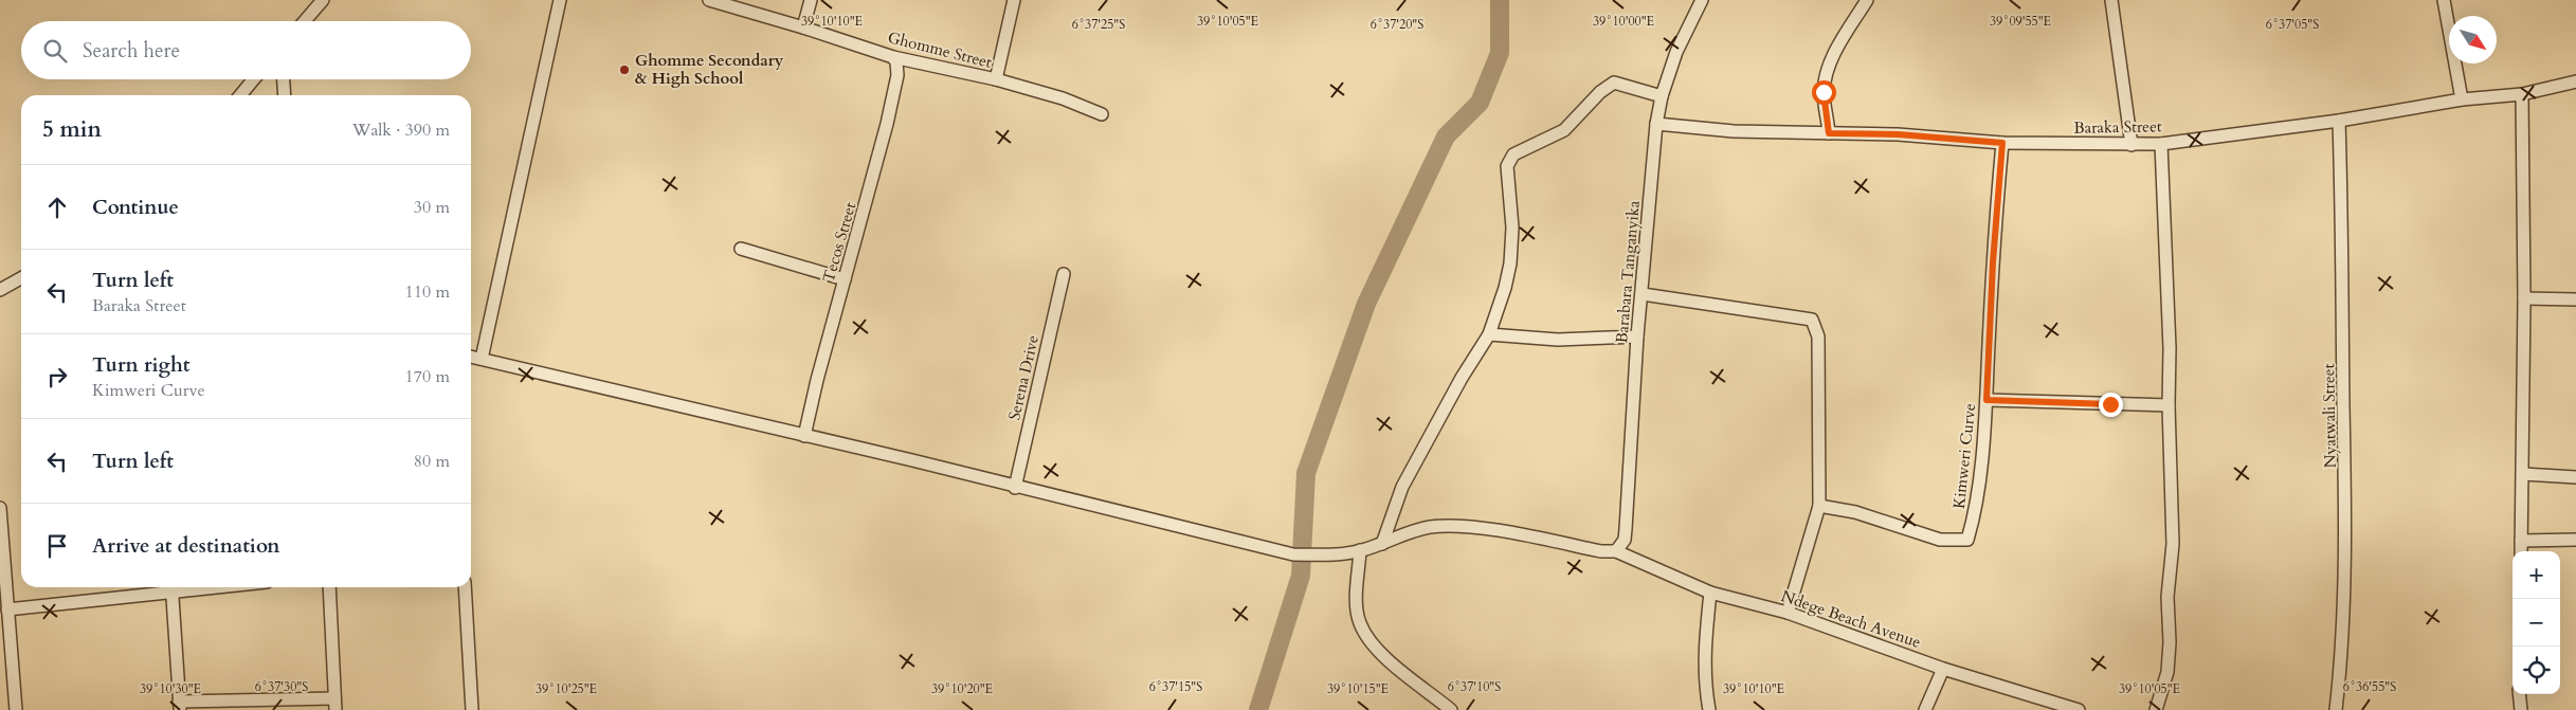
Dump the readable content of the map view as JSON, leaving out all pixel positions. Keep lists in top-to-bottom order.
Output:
{
  "streets": {
    "street": [
      "Ghomme Street",
      "Baraka Street",
      "Tecos Street",
      "Barabara Tanganyika",
      "Serena Drive",
      "Nyatwali Street",
      "Kimweri Curve",
      "Ndege Beach Avenue"
    ]
  },
  "crossings": [
    ["Ghomme Street", "Tecos Street"],
    ["Baraka Street", "Barabara Tanganyika"],
    ["Baraka Street", "Nyatwali Street"],
    ["Baraka Street", "Kimweri Curve"],
    ["Tecos Street", "Ndege Beach Avenue"],
    ["Barabara Tanganyika", "Ndege Beach Avenue"],
    ["Serena Drive", "Ndege Beach Avenue"]
  ],
  "places": ["Ghomme Secondary & High School"],
  "north": "bottom right",
  "page": {
    "search": "Search here",
    "heading": ["5 min", "Walk · 390 m"],
    "list": [
      ["Continue", "30 m"],
      ["Turn left", "Baraka Street", "110 m"],
      ["Turn right", "Kimweri Curve", "170 m"],
      ["Turn left", "80 m"],
      "Arrive at destination"
    ],
    "map_buttons": ["+", "−"]
  },
  "coordinates": [
    "39°10'10\"E",
    "39°10'05\"E",
    "39°10'00\"E",
    "39°09'55\"E",
    "6°37'25\"S",
    "6°37'20\"S",
    "6°37'05\"S",
    "6°37'30\"S",
    "6°37'15\"S",
    "6°37'10\"S",
    "6°36'55\"S",
    "39°10'30\"E",
    "39°10'25\"E",
    "39°10'20\"E",
    "39°10'15\"E"
  ]
}
